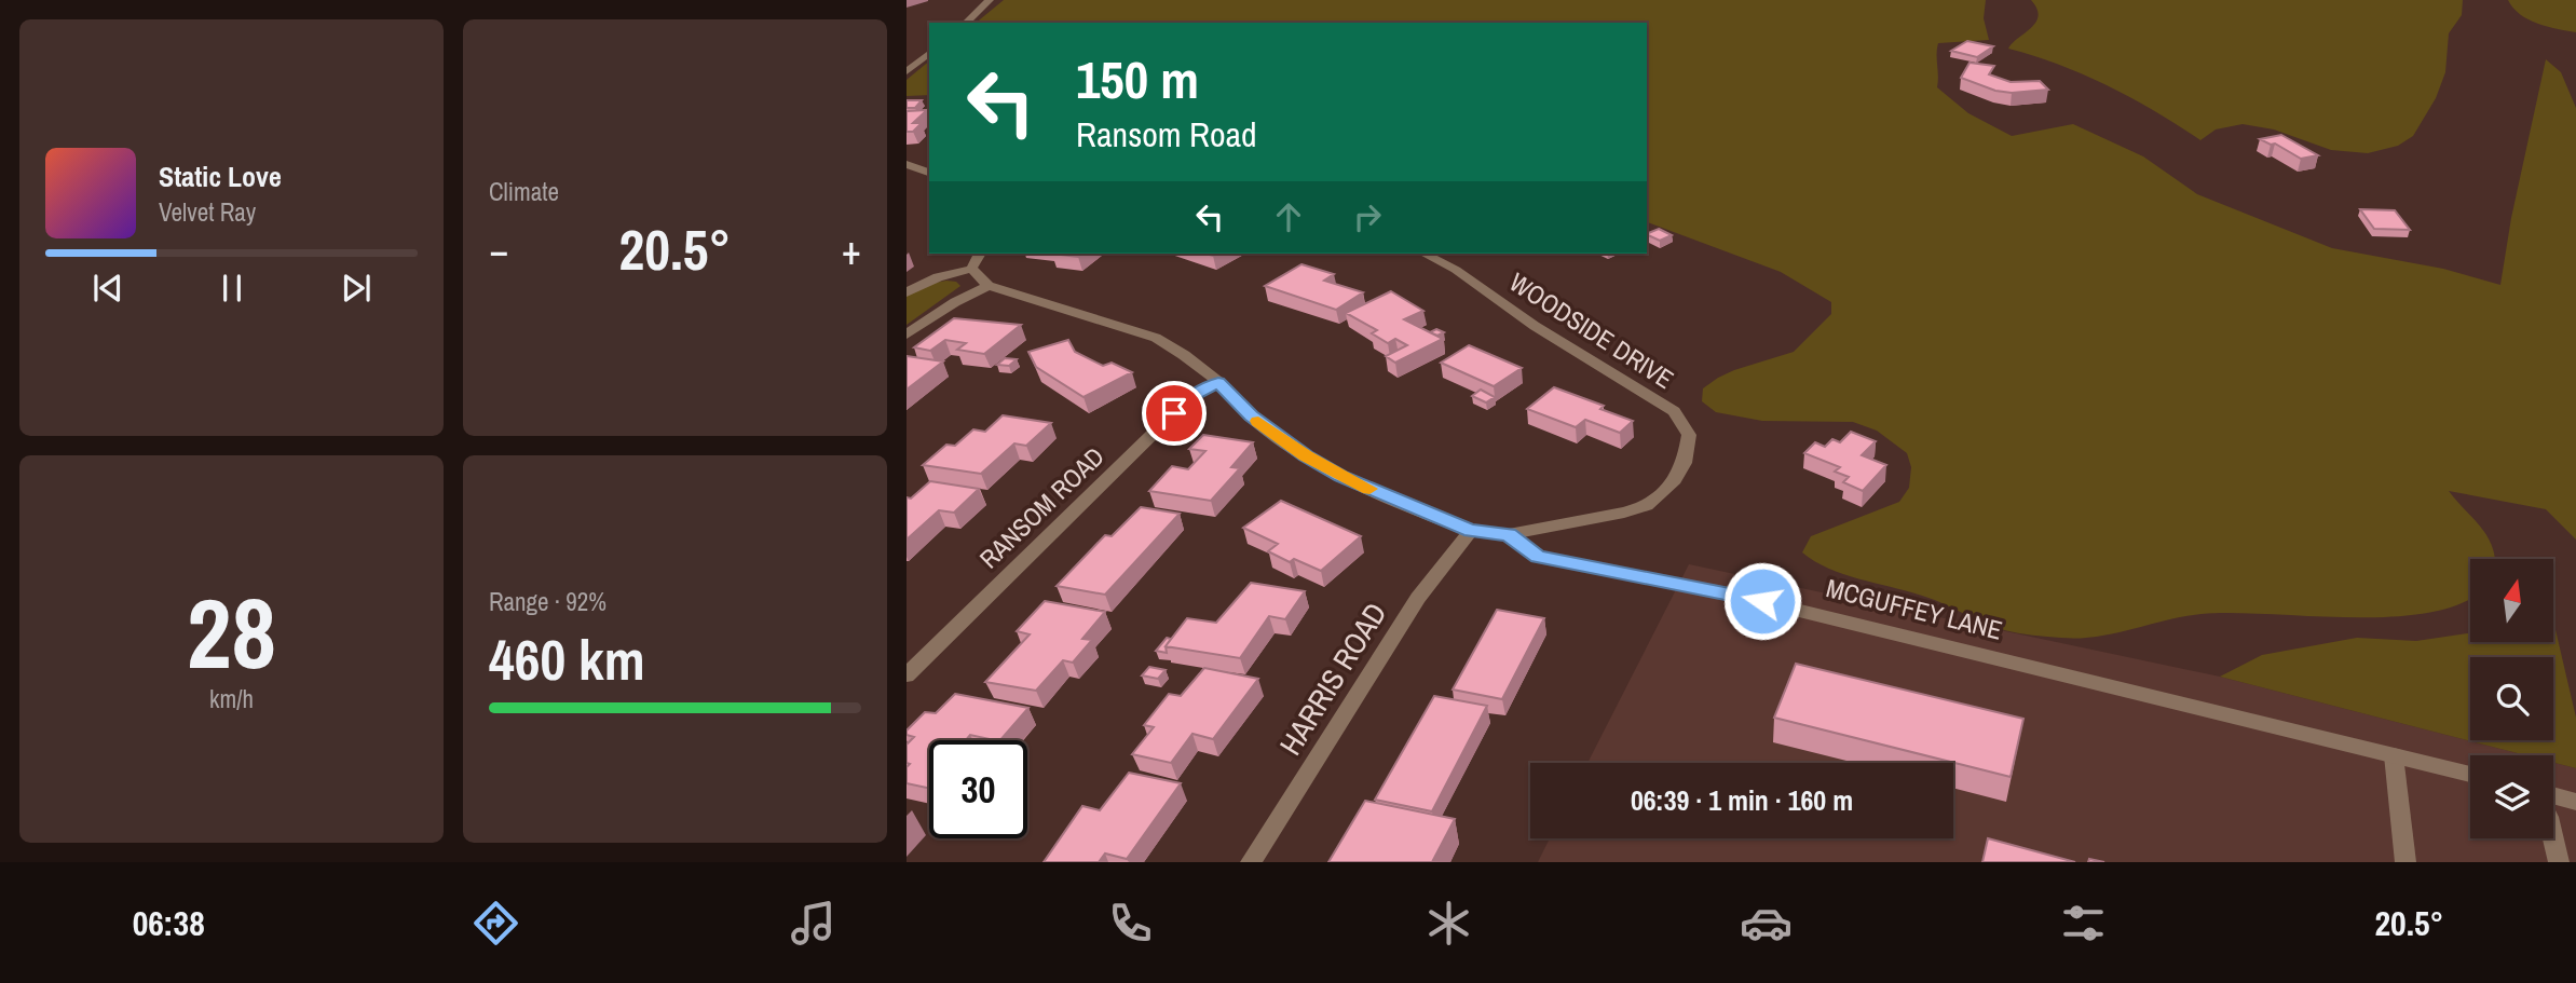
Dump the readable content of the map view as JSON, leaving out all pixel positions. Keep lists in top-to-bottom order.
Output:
{
  "streets": {
    "street": [
      "WOODSIDE DRIVE",
      "RANSOM ROAD",
      "MCGUFFEY LANE",
      "HARRIS ROAD"
    ]
  },
  "crossings": [
    ["WOODSIDE DRIVE", "MCGUFFEY LANE"]
  ],
  "north": "top",
  "page": {
    "tile": [
      "Climate",
      ["28", "km/h"],
      ["Range · 92%", "460 km"]
    ],
    "turn": ["150 m", "Ransom Road"],
    "song": ["Static Love", "Velvet Ray"],
    "heat": ["−", "20.5°", "+"],
    "limit": "30",
    "trip": "06:39 · 1 min · 160 m",
    "tabs": ["06:38", "20.5°"]
  }
}
